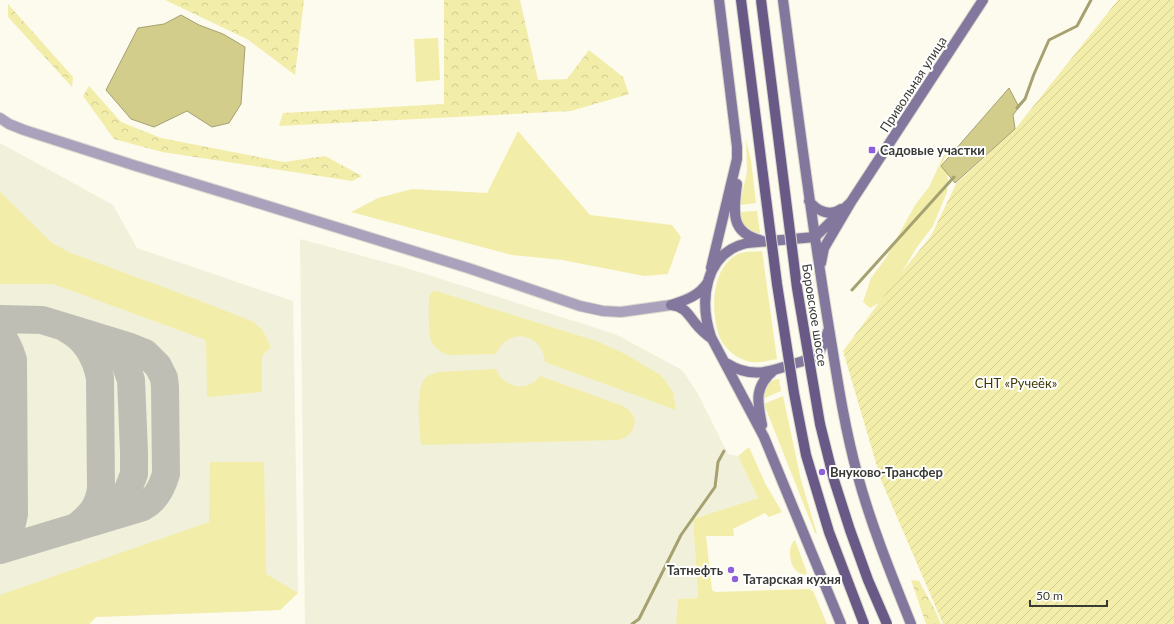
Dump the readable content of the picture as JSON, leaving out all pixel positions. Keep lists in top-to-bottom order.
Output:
{
  "streets": {
    "main road": ["Привольная улица", "Боровское шоссе"]
  },
  "parks": ["СНТ «Ручеёк»"],
  "places": {
    "transit": ["Садовые участки"],
    "other": ["Внуково-Трансфер", "Татнефть", "Татарская кухня"]
  },
  "scale_bar": "50 m"
}
